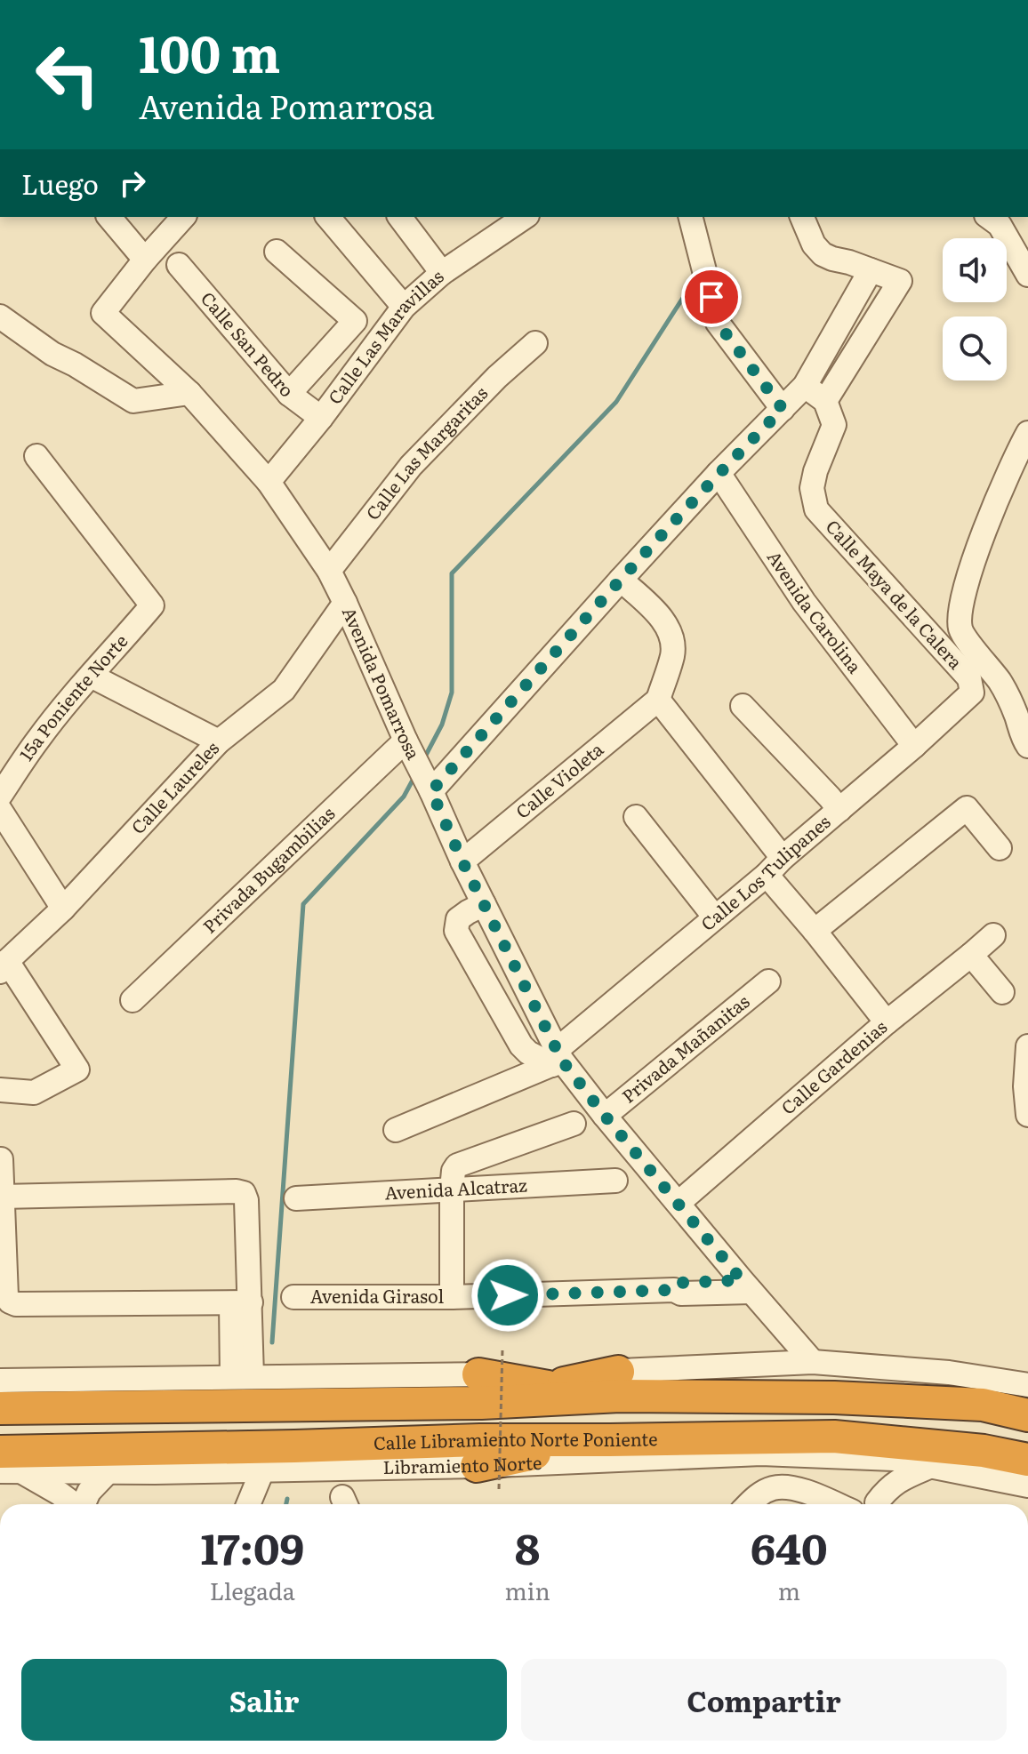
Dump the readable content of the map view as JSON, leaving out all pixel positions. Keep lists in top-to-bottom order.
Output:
{
  "streets": {
    "highway": ["Calle Libramiento Norte Poniente"],
    "street": [
      "Calle Las Maravillas",
      "Calle San Pedro",
      "Calle Las Margaritas",
      "Calle Maya de la Calera",
      "Avenida Carolina",
      "Avenida Pomarrosa",
      "15a Poniente Norte",
      "Calle Violeta",
      "Calle Laureles",
      "Privada Bugambilias",
      "Calle Los Tulipanes",
      "Privada Mañanitas",
      "Calle Gardenias",
      "Avenida Alcatraz",
      "Avenida Girasol",
      "Libramiento Norte"
    ]
  },
  "crossings": [
    ["Calle Las Maravillas", "Calle San Pedro"],
    ["Calle Las Maravillas", "Avenida Pomarrosa"],
    ["Calle Las Margaritas", "Avenida Pomarrosa"],
    ["Calle Maya de la Calera", "Calle Los Tulipanes"],
    ["Avenida Carolina", "Calle Los Tulipanes"],
    ["Avenida Pomarrosa", "Calle Violeta"],
    ["Avenida Pomarrosa", "Calle Laureles"],
    ["Avenida Pomarrosa", "Privada Bugambilias"],
    ["Avenida Pomarrosa", "Calle Los Tulipanes"],
    ["Avenida Pomarrosa", "Privada Mañanitas"],
    ["Avenida Pomarrosa", "Calle Gardenias"],
    ["Avenida Pomarrosa", "Avenida Girasol"],
    ["Calle Libramiento Norte Poniente", "Libramiento Norte"]
  ],
  "page": {
    "turn": ["100 m", "Avenida Pomarrosa"],
    "then": "Luego",
    "eta": [
      "17:09",
      "Llegada",
      "8",
      "min",
      "640",
      "m"
    ],
    "buttons": ["Salir", "Compartir"]
  }
}
